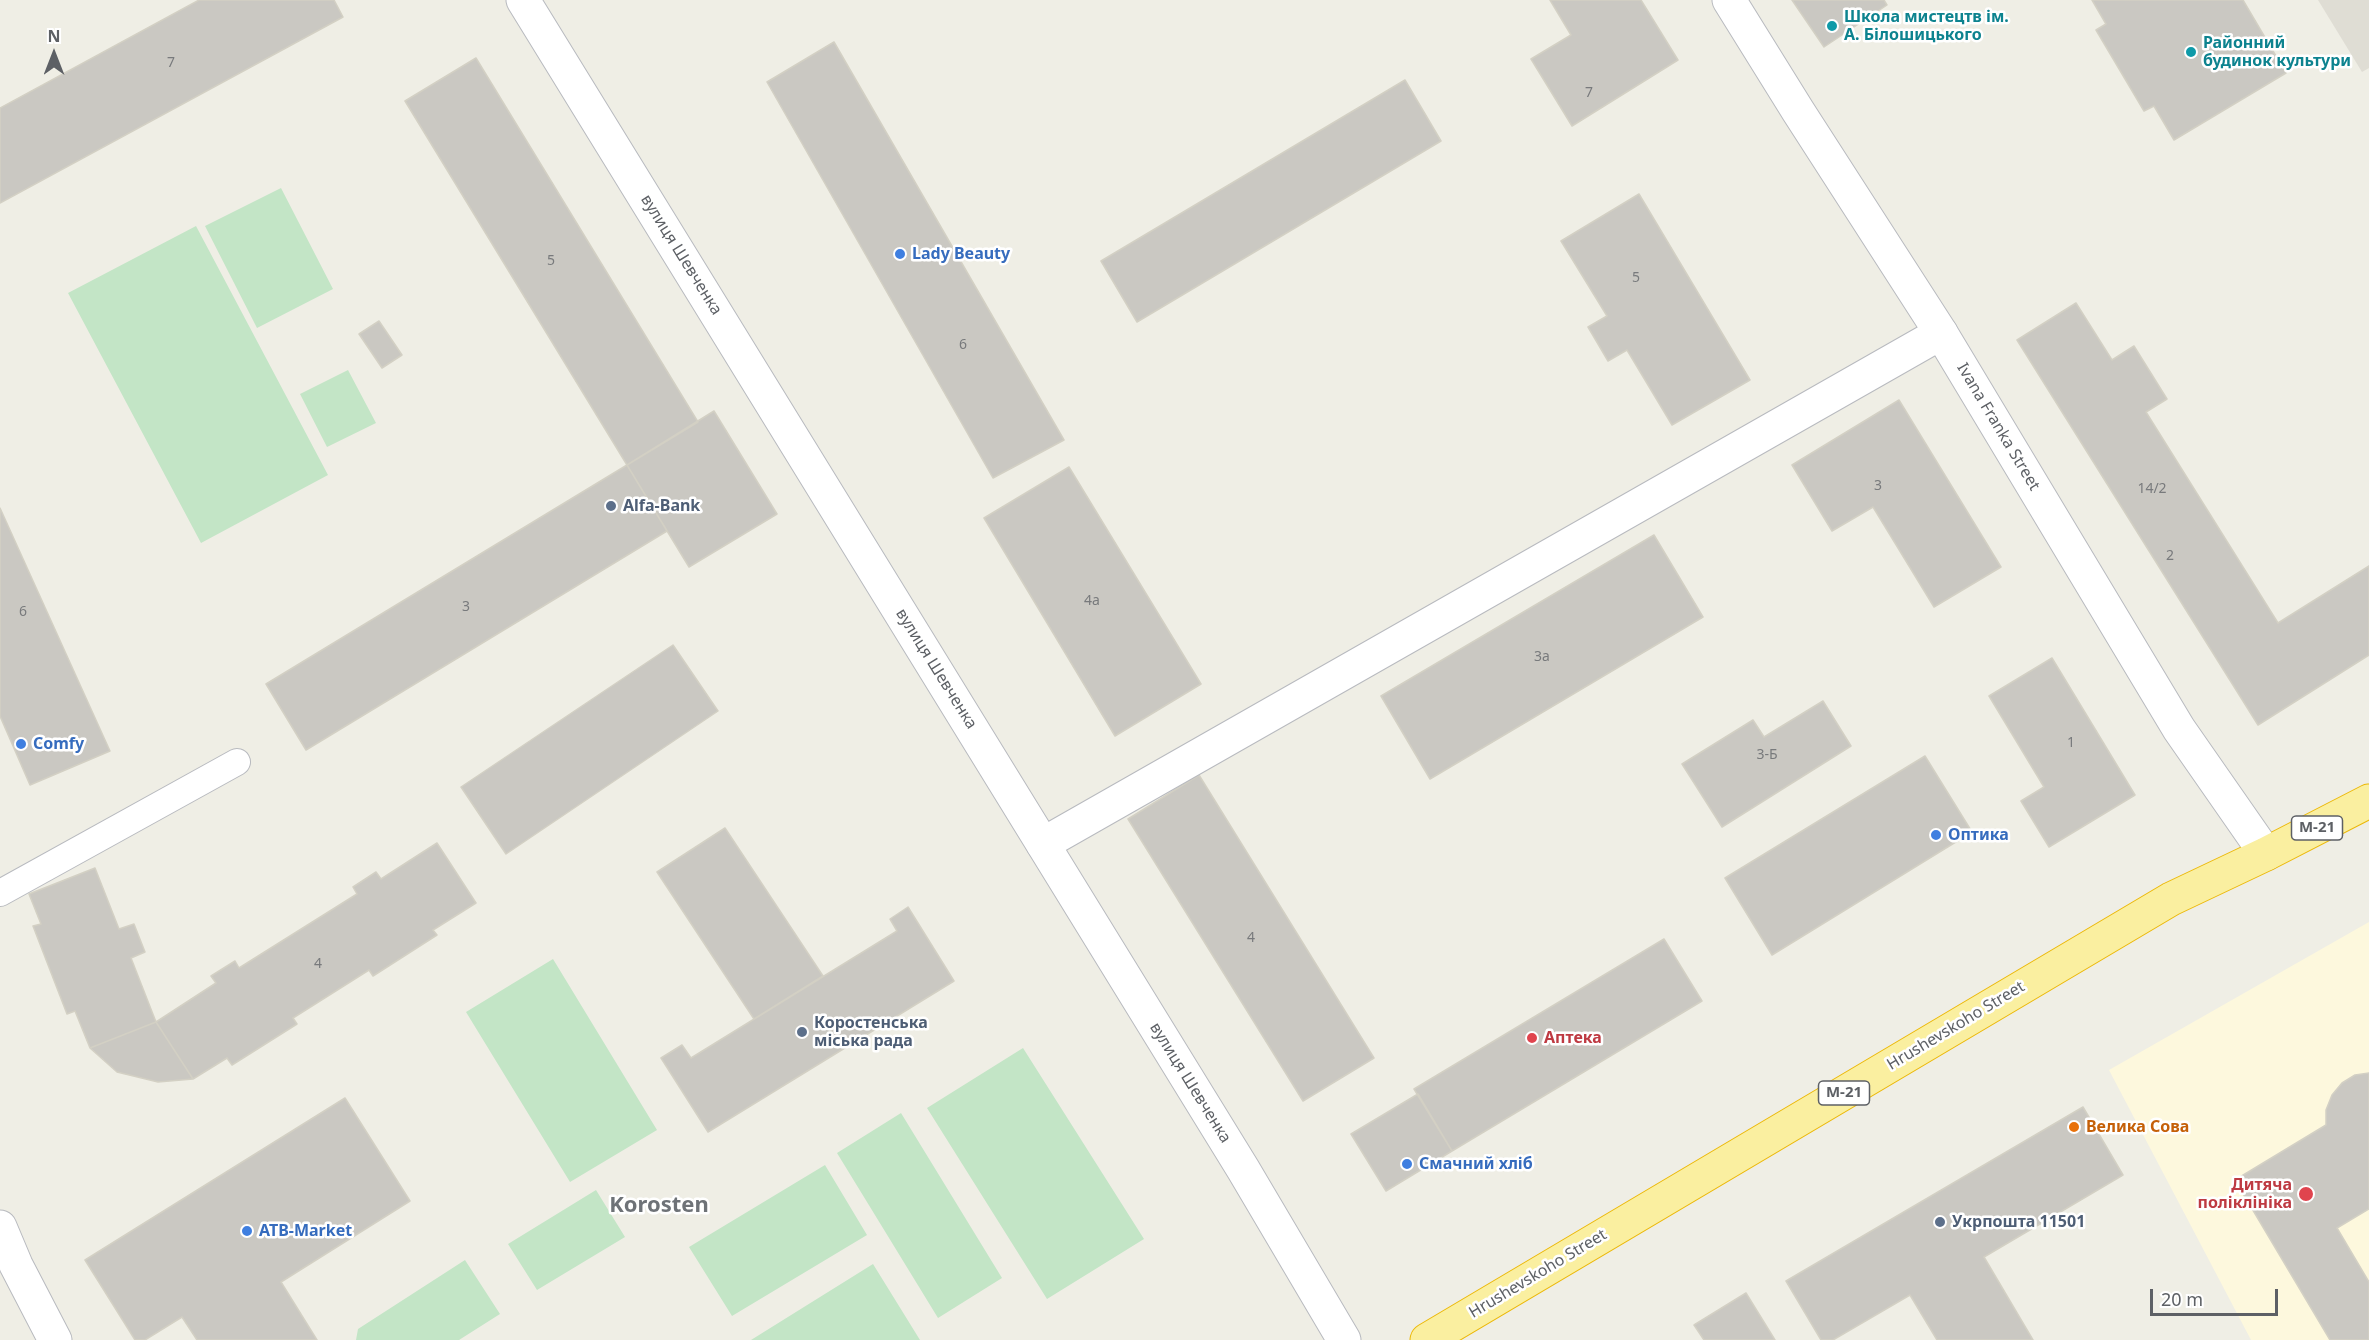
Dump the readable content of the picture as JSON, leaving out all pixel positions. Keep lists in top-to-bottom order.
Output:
{
  "streets": {
    "highway": ["М-21", "Hrushevskoho Street"],
    "street": ["вулиця Шевченка", "Ivana Franka Street"]
  },
  "crossings": [
    ["Ivana Franka Street", "Hrushevskoho Street"]
  ],
  "districts": ["Korosten"],
  "places": [
    "Школа мистецтв ім. А. Білошицького",
    "Районний будинок культури",
    "Lady Beauty",
    "Alfa-Bank",
    "Comfy",
    "Оптика",
    "Коростенська міська рада",
    "Аптека",
    "Велика Сова",
    "Смачний хліб",
    "Дитяча поліклініка",
    "Укрпошта 11501",
    "ATB-Market"
  ],
  "house_numbers": [
    "7",
    "7",
    "5",
    "5",
    "6",
    "3",
    "14/2",
    "2",
    "4a",
    "3",
    "6",
    "3а",
    "1",
    "3-Б",
    "4",
    "4"
  ],
  "scale_bar": "20 m",
  "north": "top"
}
